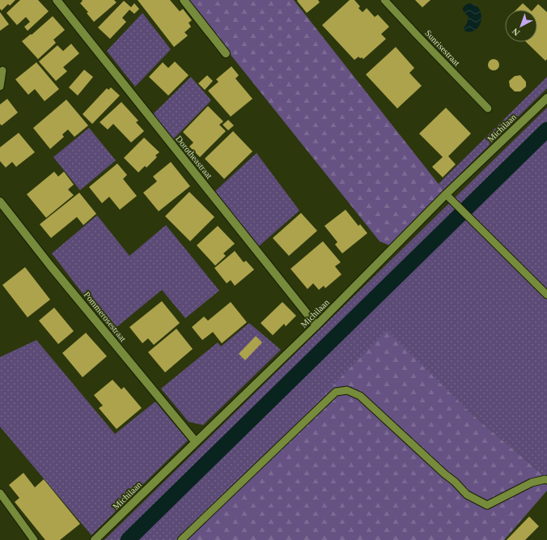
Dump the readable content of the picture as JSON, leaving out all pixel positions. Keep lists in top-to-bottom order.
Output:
{
  "streets": {
    "street": ["Michilaan", "Dorotheastraat", "Pommerosestraat"],
    "lane": ["Sunrisestraat"]
  },
  "crossings": [
    ["Michilaan", "Dorotheastraat"],
    ["Michilaan", "Pommerosestraat"]
  ],
  "north": "bottom left"
}
